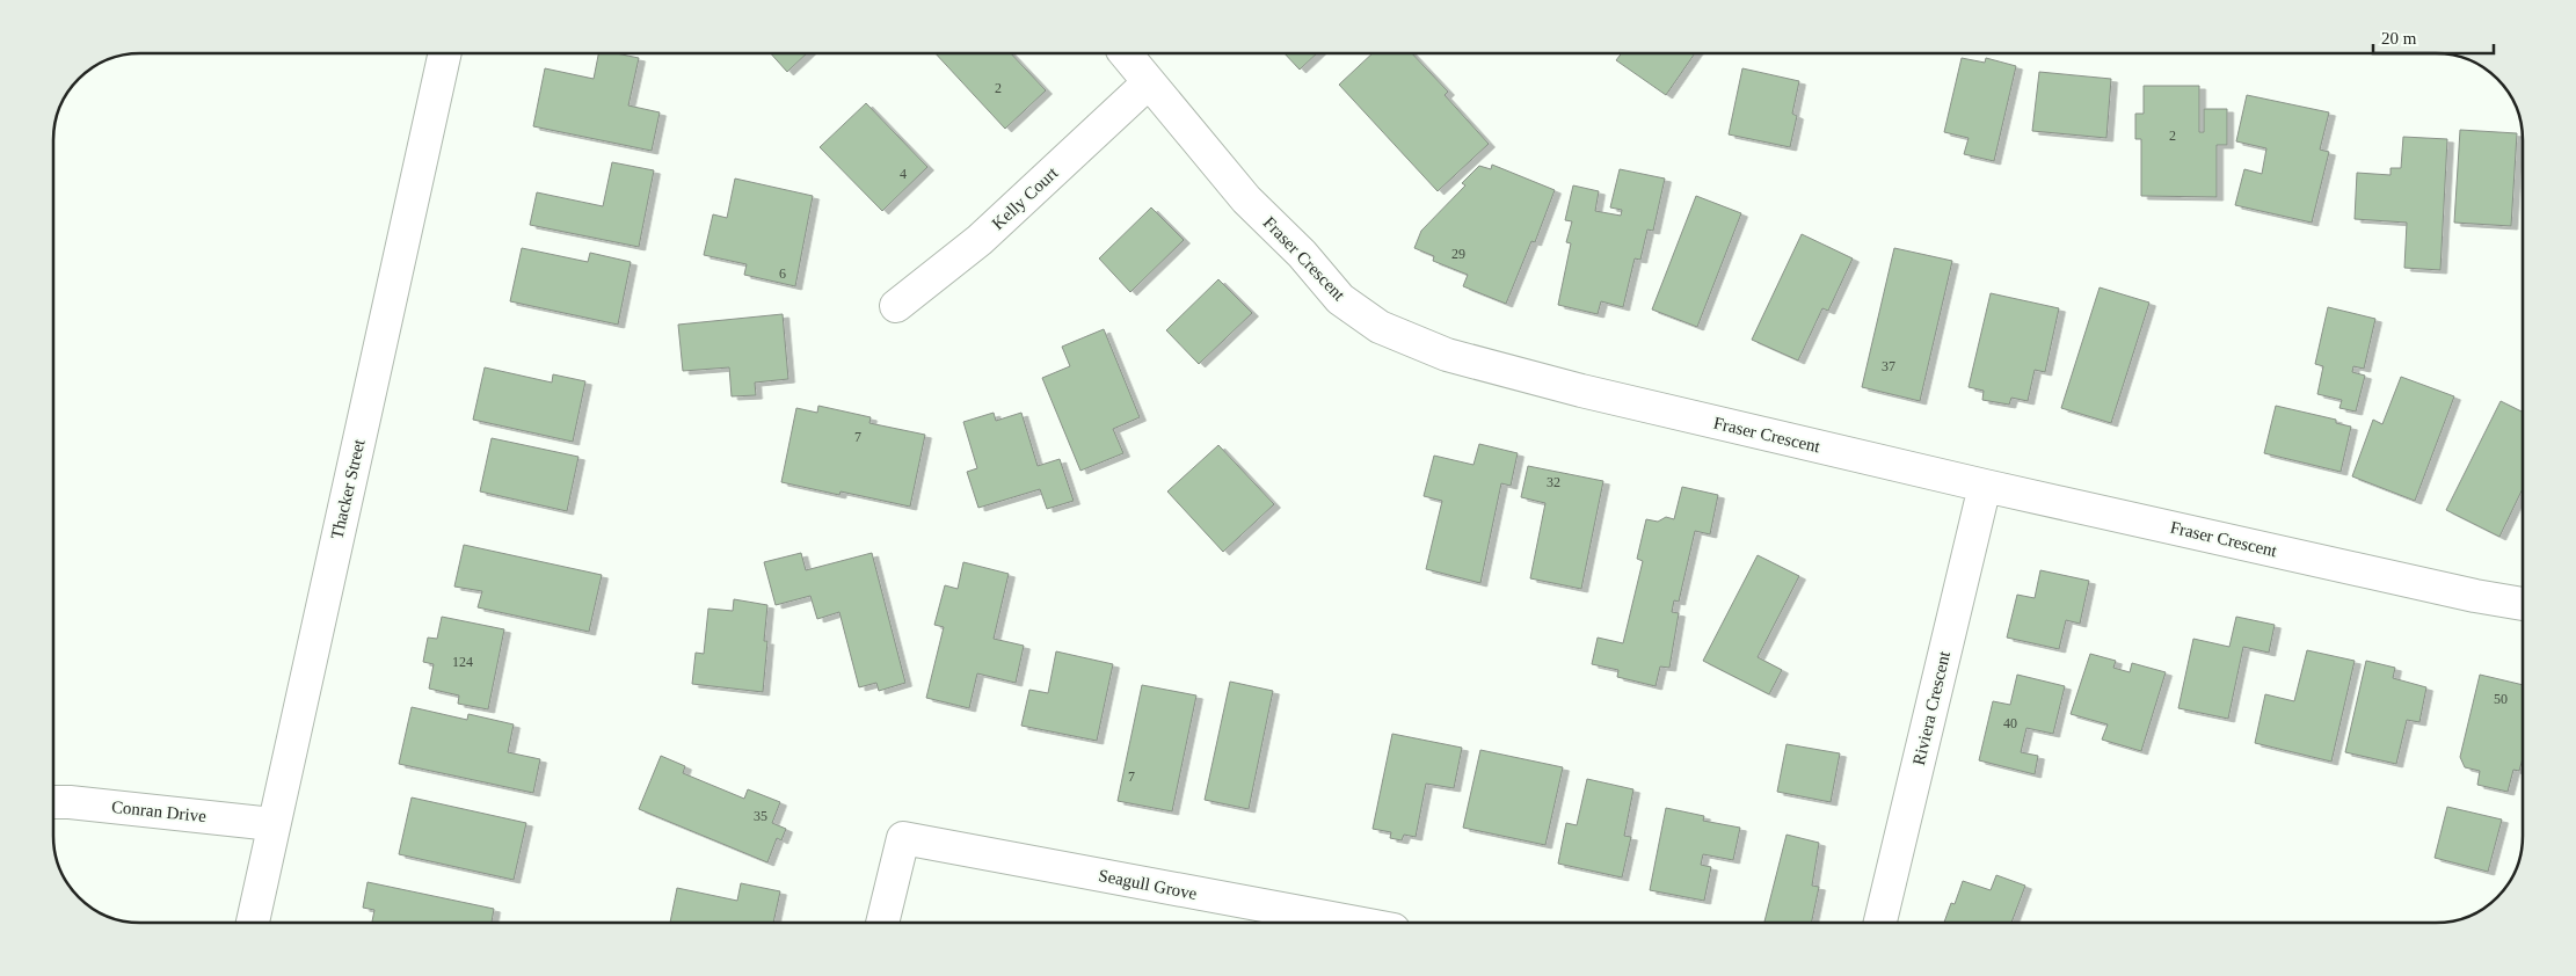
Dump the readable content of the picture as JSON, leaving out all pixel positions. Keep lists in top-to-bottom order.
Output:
{
  "streets": {
    "street": [
      "Kelly Court",
      "Fraser Crescent",
      "Thacker Street",
      "Riviera Crescent",
      "Conran Drive",
      "Seagull Grove"
    ]
  },
  "crossings": [
    ["Kelly Court", "Fraser Crescent"],
    ["Fraser Crescent", "Riviera Crescent"],
    ["Thacker Street", "Conran Drive"]
  ],
  "house_numbers": [
    "2",
    "2",
    "4",
    "29",
    "6",
    "37",
    "7",
    "32",
    "124",
    "50",
    "40",
    "7",
    "35"
  ],
  "scale_bar": "20 m"
}
